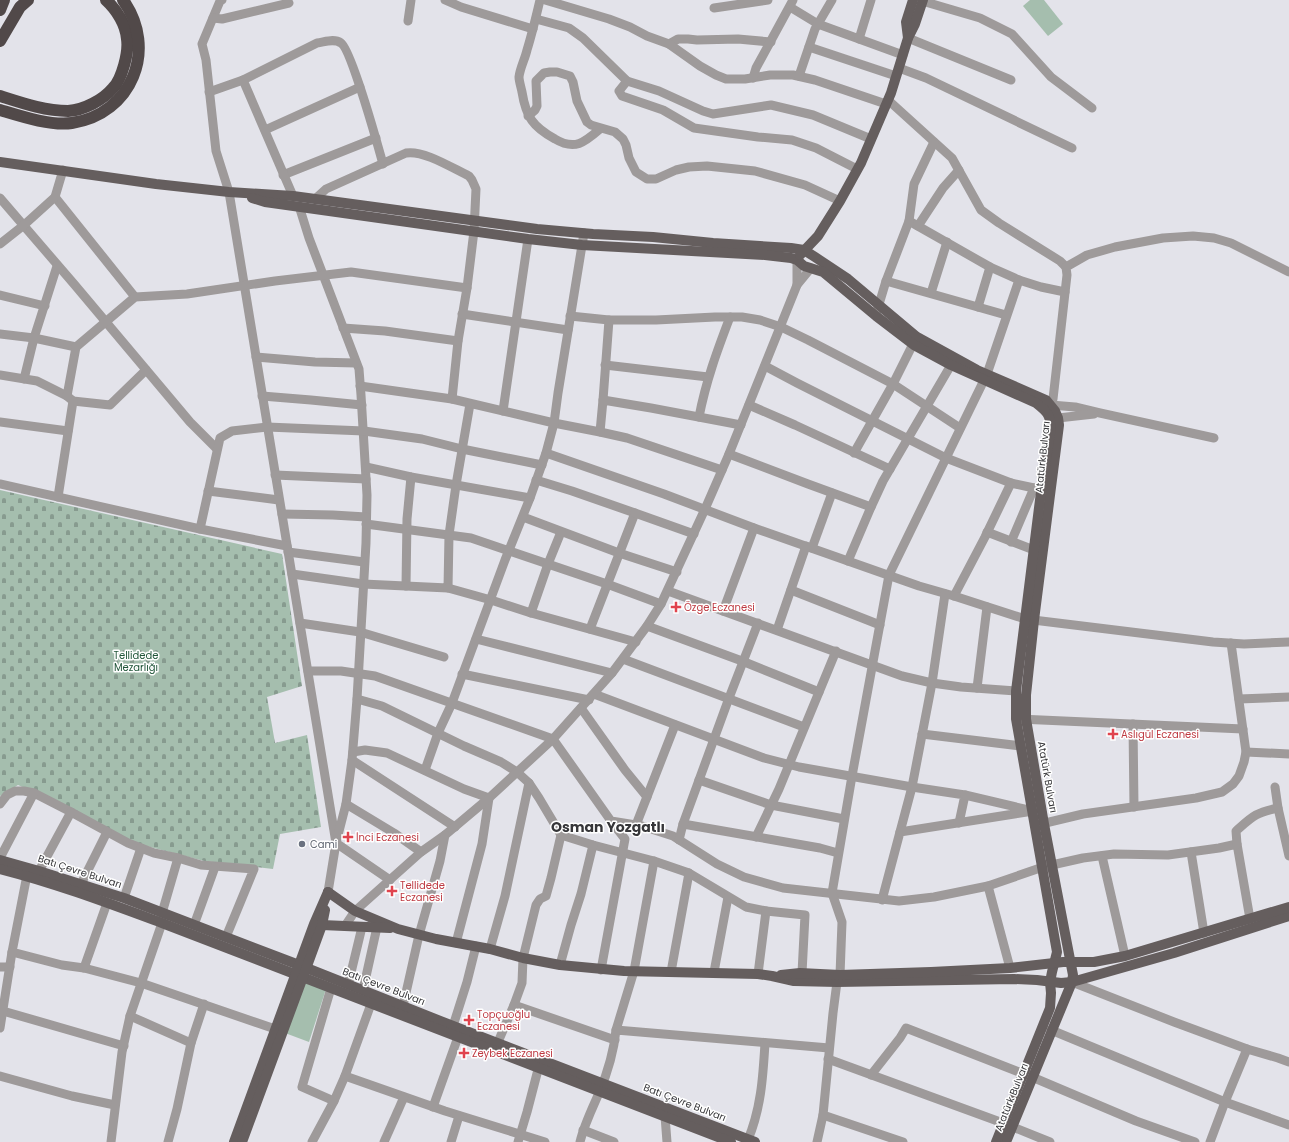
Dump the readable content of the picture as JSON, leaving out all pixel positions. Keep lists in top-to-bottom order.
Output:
{
  "streets": {
    "main road": ["Atatürk Bulvarı", "Batı Çevre Bulvarı"]
  },
  "districts": ["Osman Yozgatlı"],
  "parks": ["Tellidede Mezarlığı"],
  "places": {
    "health": [
      "Özge Eczanesi",
      "Aslıgül Eczanesi",
      "İnci Eczanesi",
      "Tellidede Eczanesi",
      "Topçuoğlu Eczanesi",
      "Zeybek Eczanesi"
    ],
    "other": ["Cami"]
  }
}
